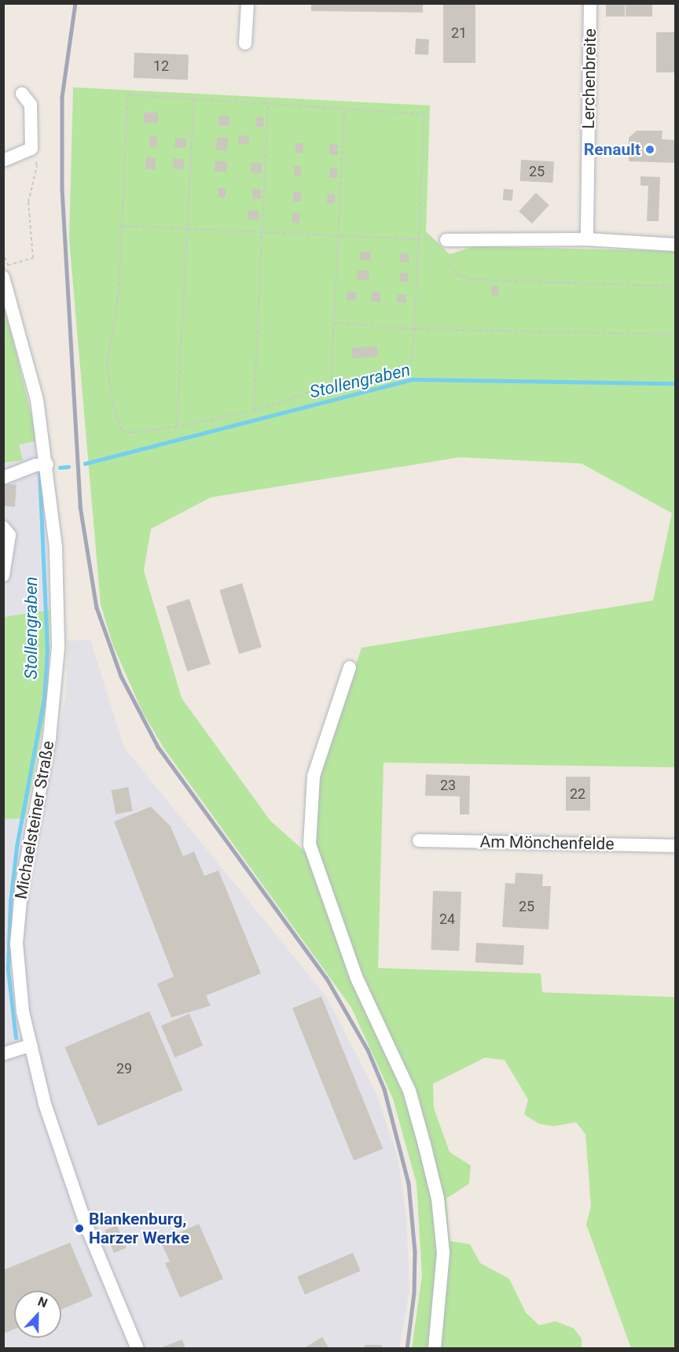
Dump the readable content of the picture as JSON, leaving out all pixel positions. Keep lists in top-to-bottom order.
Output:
{
  "streets": {
    "street": ["Lerchenbreite", "Michaelsteiner Straße", "Am Mönchenfelde"]
  },
  "water": ["Stollengraben"],
  "places": ["Renault", "Blankenburg, Harzer Werke"],
  "house_numbers": [
    "21",
    "12",
    "25",
    "23",
    "22",
    "25",
    "24",
    "29"
  ],
  "north": "top"
}
